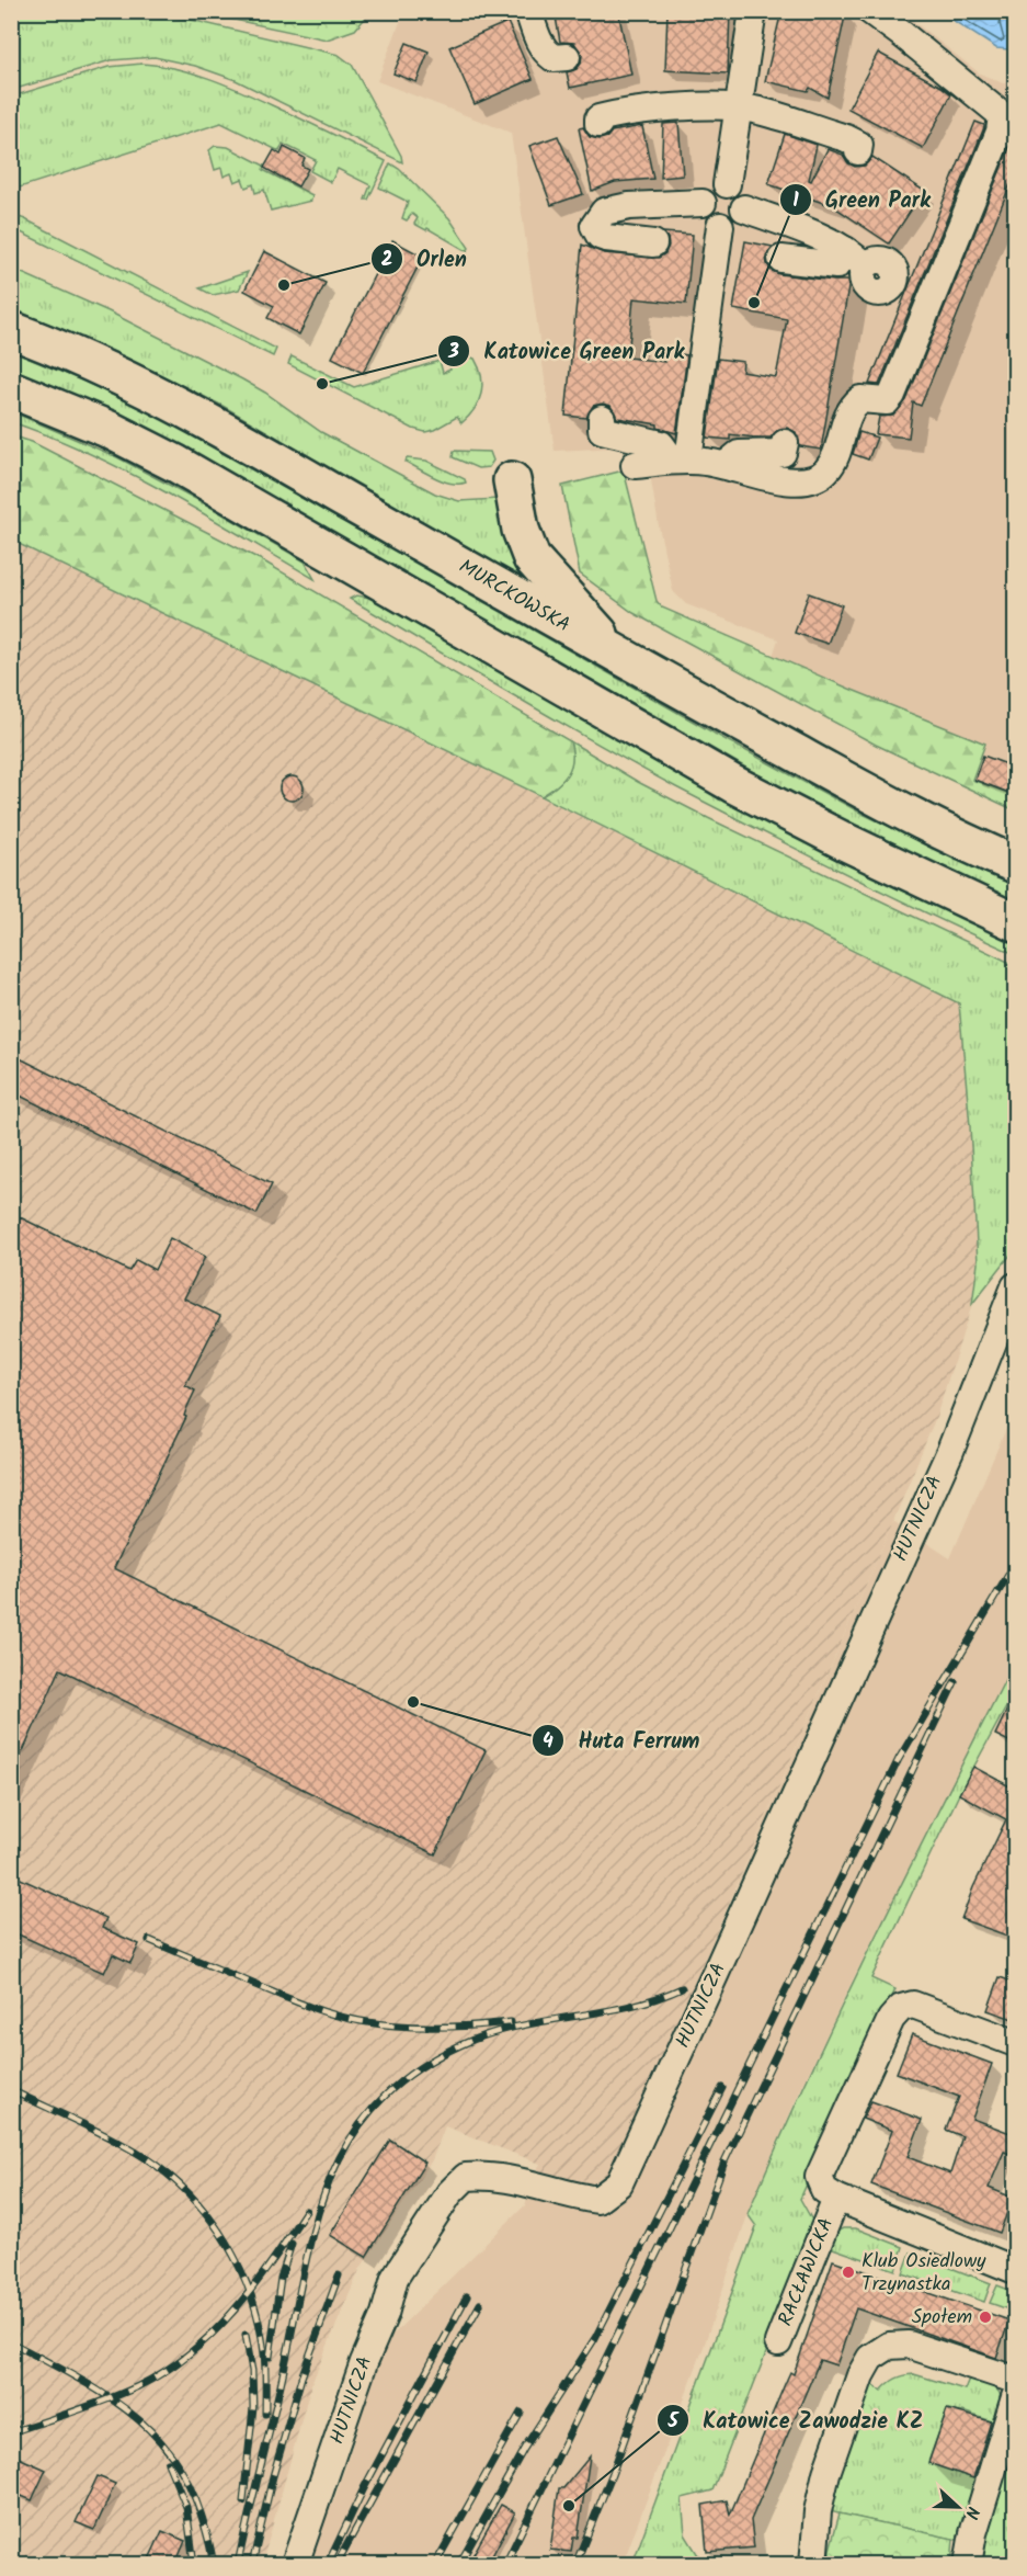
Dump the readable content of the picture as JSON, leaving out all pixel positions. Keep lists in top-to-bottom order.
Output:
{
  "streets": {
    "highway": ["MURCKOWSKA"],
    "street": ["HUTNICZA", "RACŁAWICKA"]
  },
  "places": [
    "Orlen",
    "Green Park",
    "Katowice Green Park",
    "Huta Ferrum",
    "Klub Osiedlowy Trzynastka",
    "Społem",
    "Katowice Zawodzie KZ"
  ],
  "north": "right"
}
